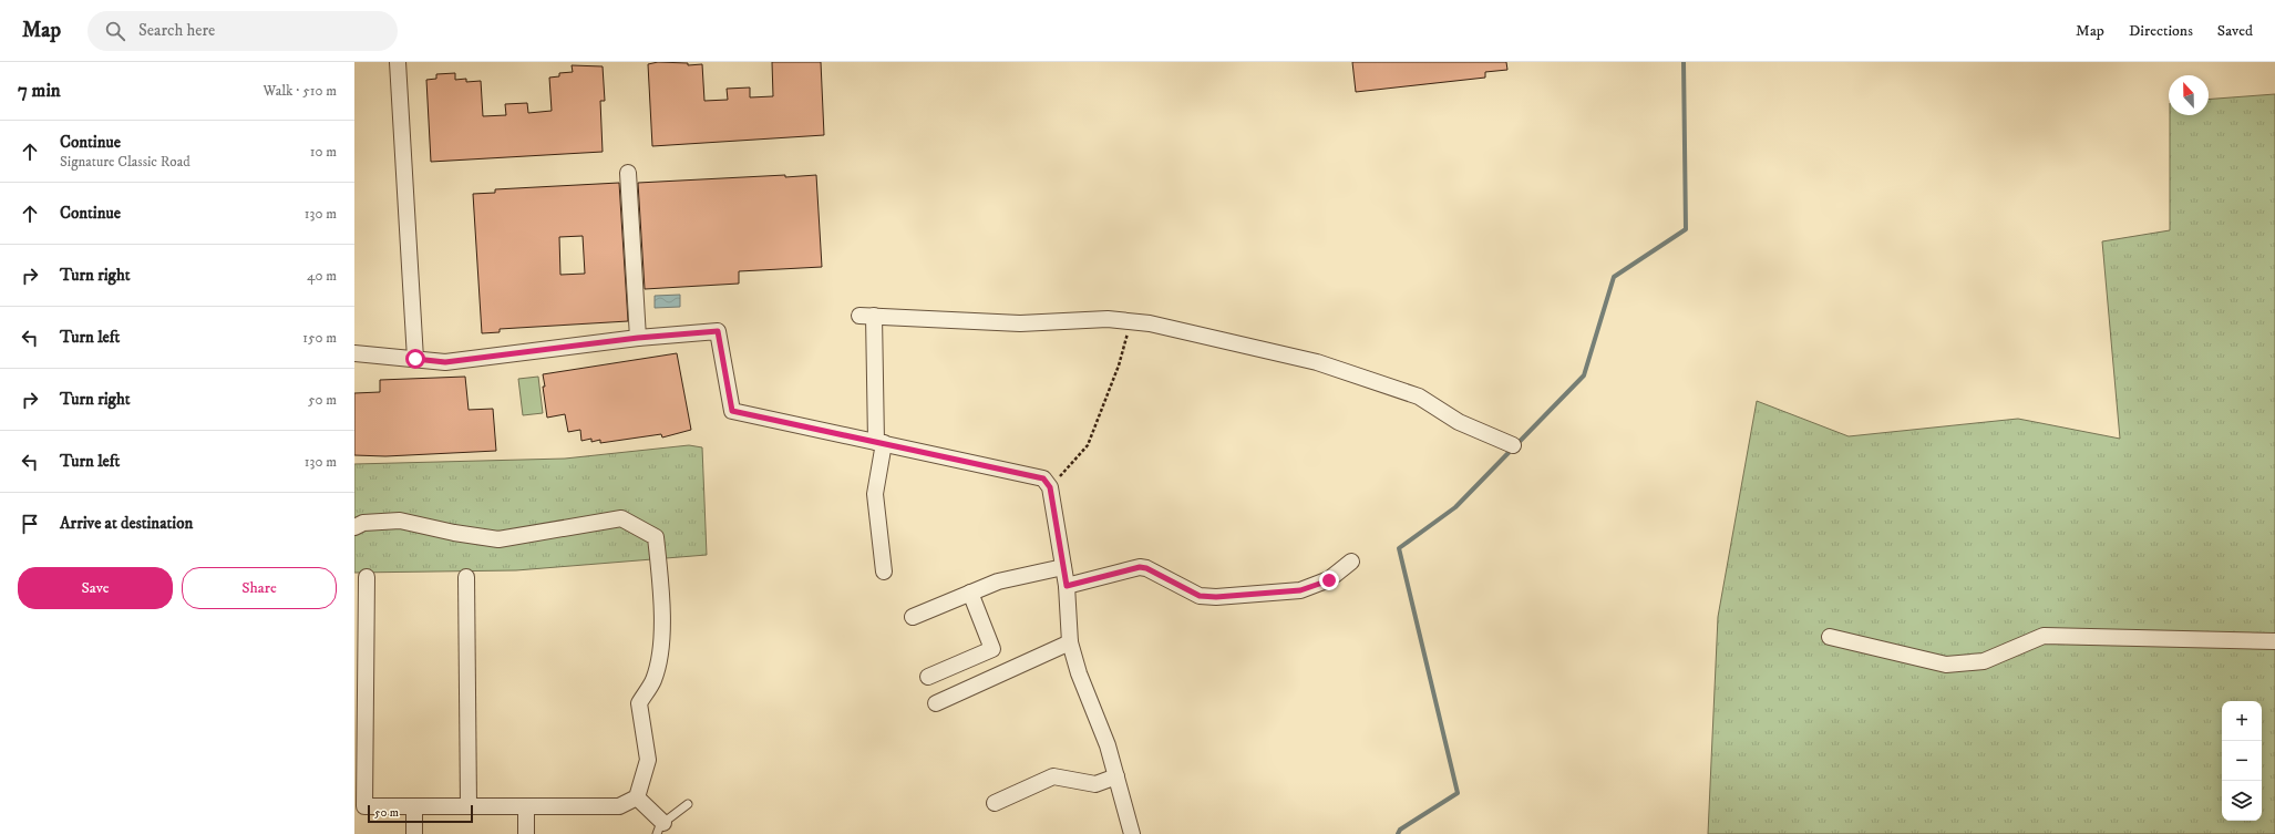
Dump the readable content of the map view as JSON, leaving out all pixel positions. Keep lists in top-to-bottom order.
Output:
{
  "scale_bar": "50 m",
  "north": "top",
  "page": {
    "header": "Map",
    "search": "Search here",
    "nav": ["Map", "Directions", "Saved"],
    "heading": ["7 min", "Walk · 510 m"],
    "list": [
      ["Continue", "Signature Classic Road", "10 m"],
      ["Continue", "130 m"],
      ["Turn right", "40 m"],
      ["Turn left", "150 m"],
      ["Turn right", "50 m"],
      ["Turn left", "130 m"],
      "Arrive at destination"
    ],
    "buttons": ["Save", "Share"],
    "map_buttons": ["+", "−"],
    "scale": "50 m"
  }
}
